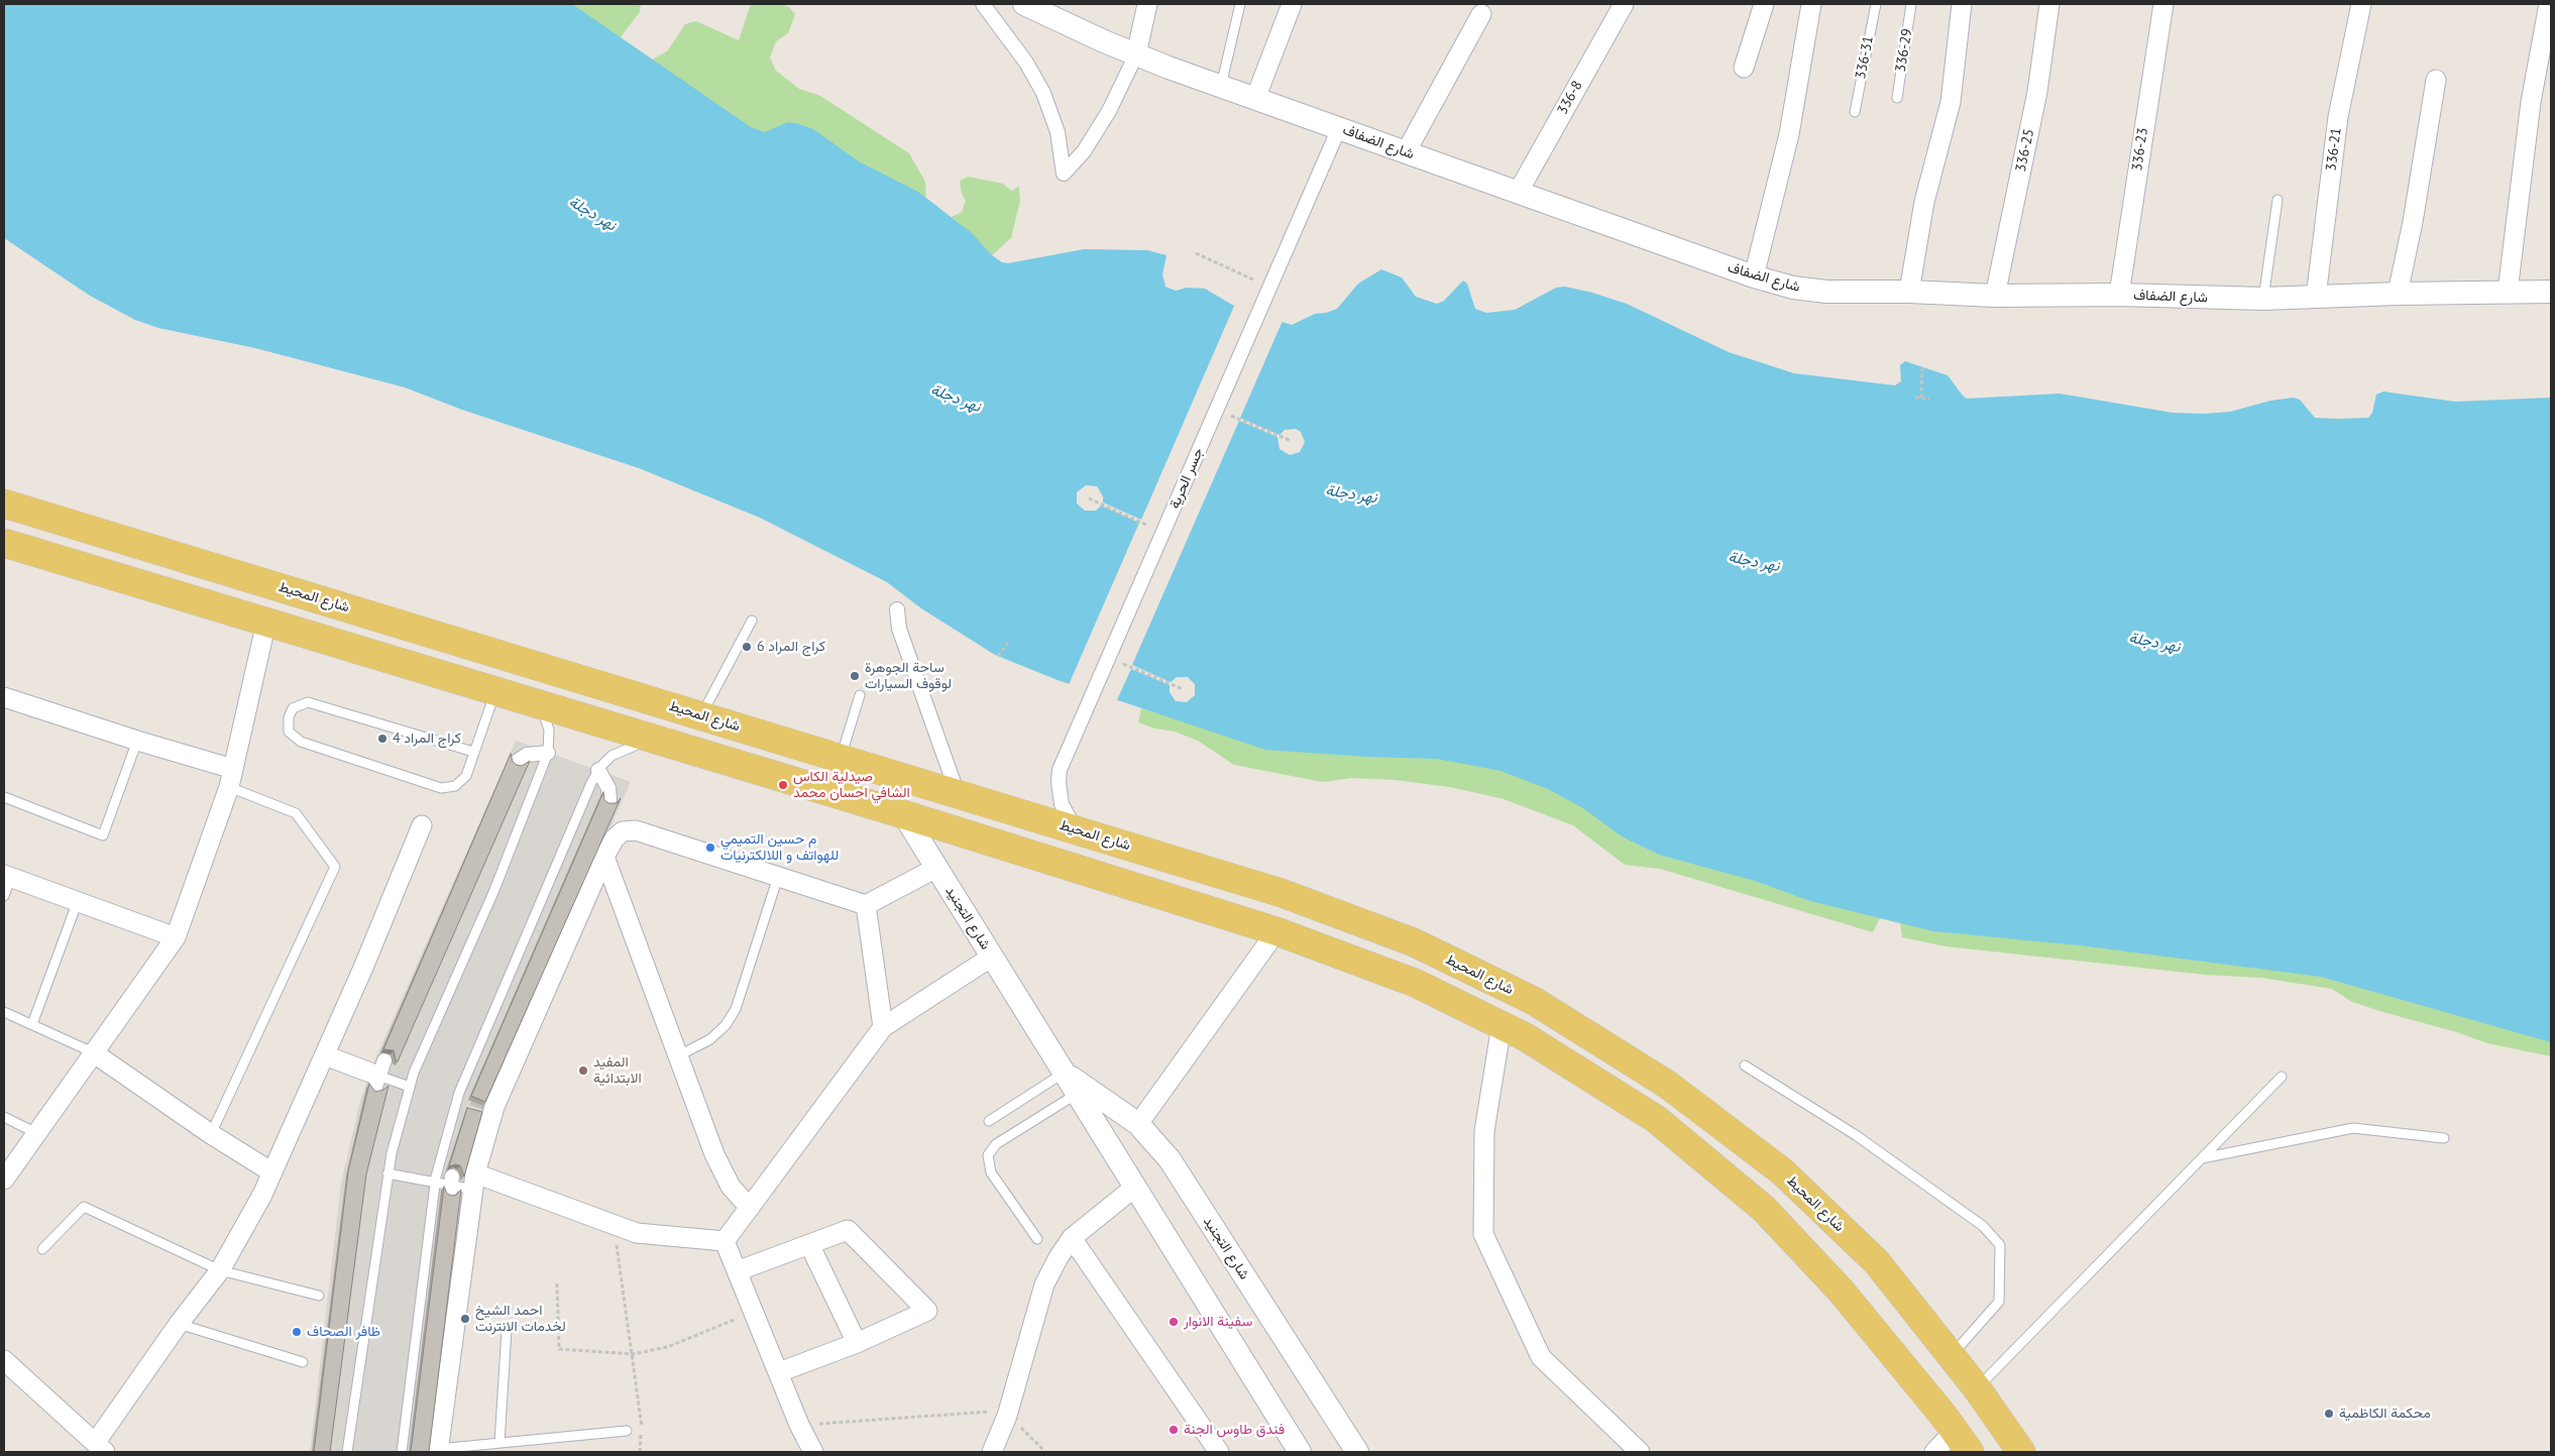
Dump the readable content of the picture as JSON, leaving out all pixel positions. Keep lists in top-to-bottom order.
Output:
{
  "streets": {
    "main road": ["شارع المحيط"],
    "street": [
      "336-8",
      "شارع الضفاف",
      "336-23",
      "336-21",
      "336-25",
      "جسر الحرية",
      "شارع التجنيد"
    ],
    "lane": ["336-29", "336-31"]
  },
  "crossings": [
    ["336-8", "شارع الضفاف"],
    ["شارع الضفاف", "336-23"],
    ["شارع الضفاف", "336-21"],
    ["شارع الضفاف", "336-25"],
    ["شارع الضفاف", "جسر الحرية"],
    ["جسر الحرية", "شارع المحيط"]
  ],
  "water": ["نهر دجلة"],
  "places": [
    "كراج المراد 6",
    "ساحة الجوهرة لوقوف السيارات",
    "كراج المراد 4",
    "صيدلية الكاس الشافي احسان محمد",
    "م حسين التميمي للهواتف و اللالكترنيات",
    "المفيد الابتدائية",
    "احمد الشيخ لخدمات الانترنت",
    "سفينة الانوار",
    "ظافر الصحاف",
    "محكمة الكاظمية",
    "فندق طاوس الجنة"
  ]
}
